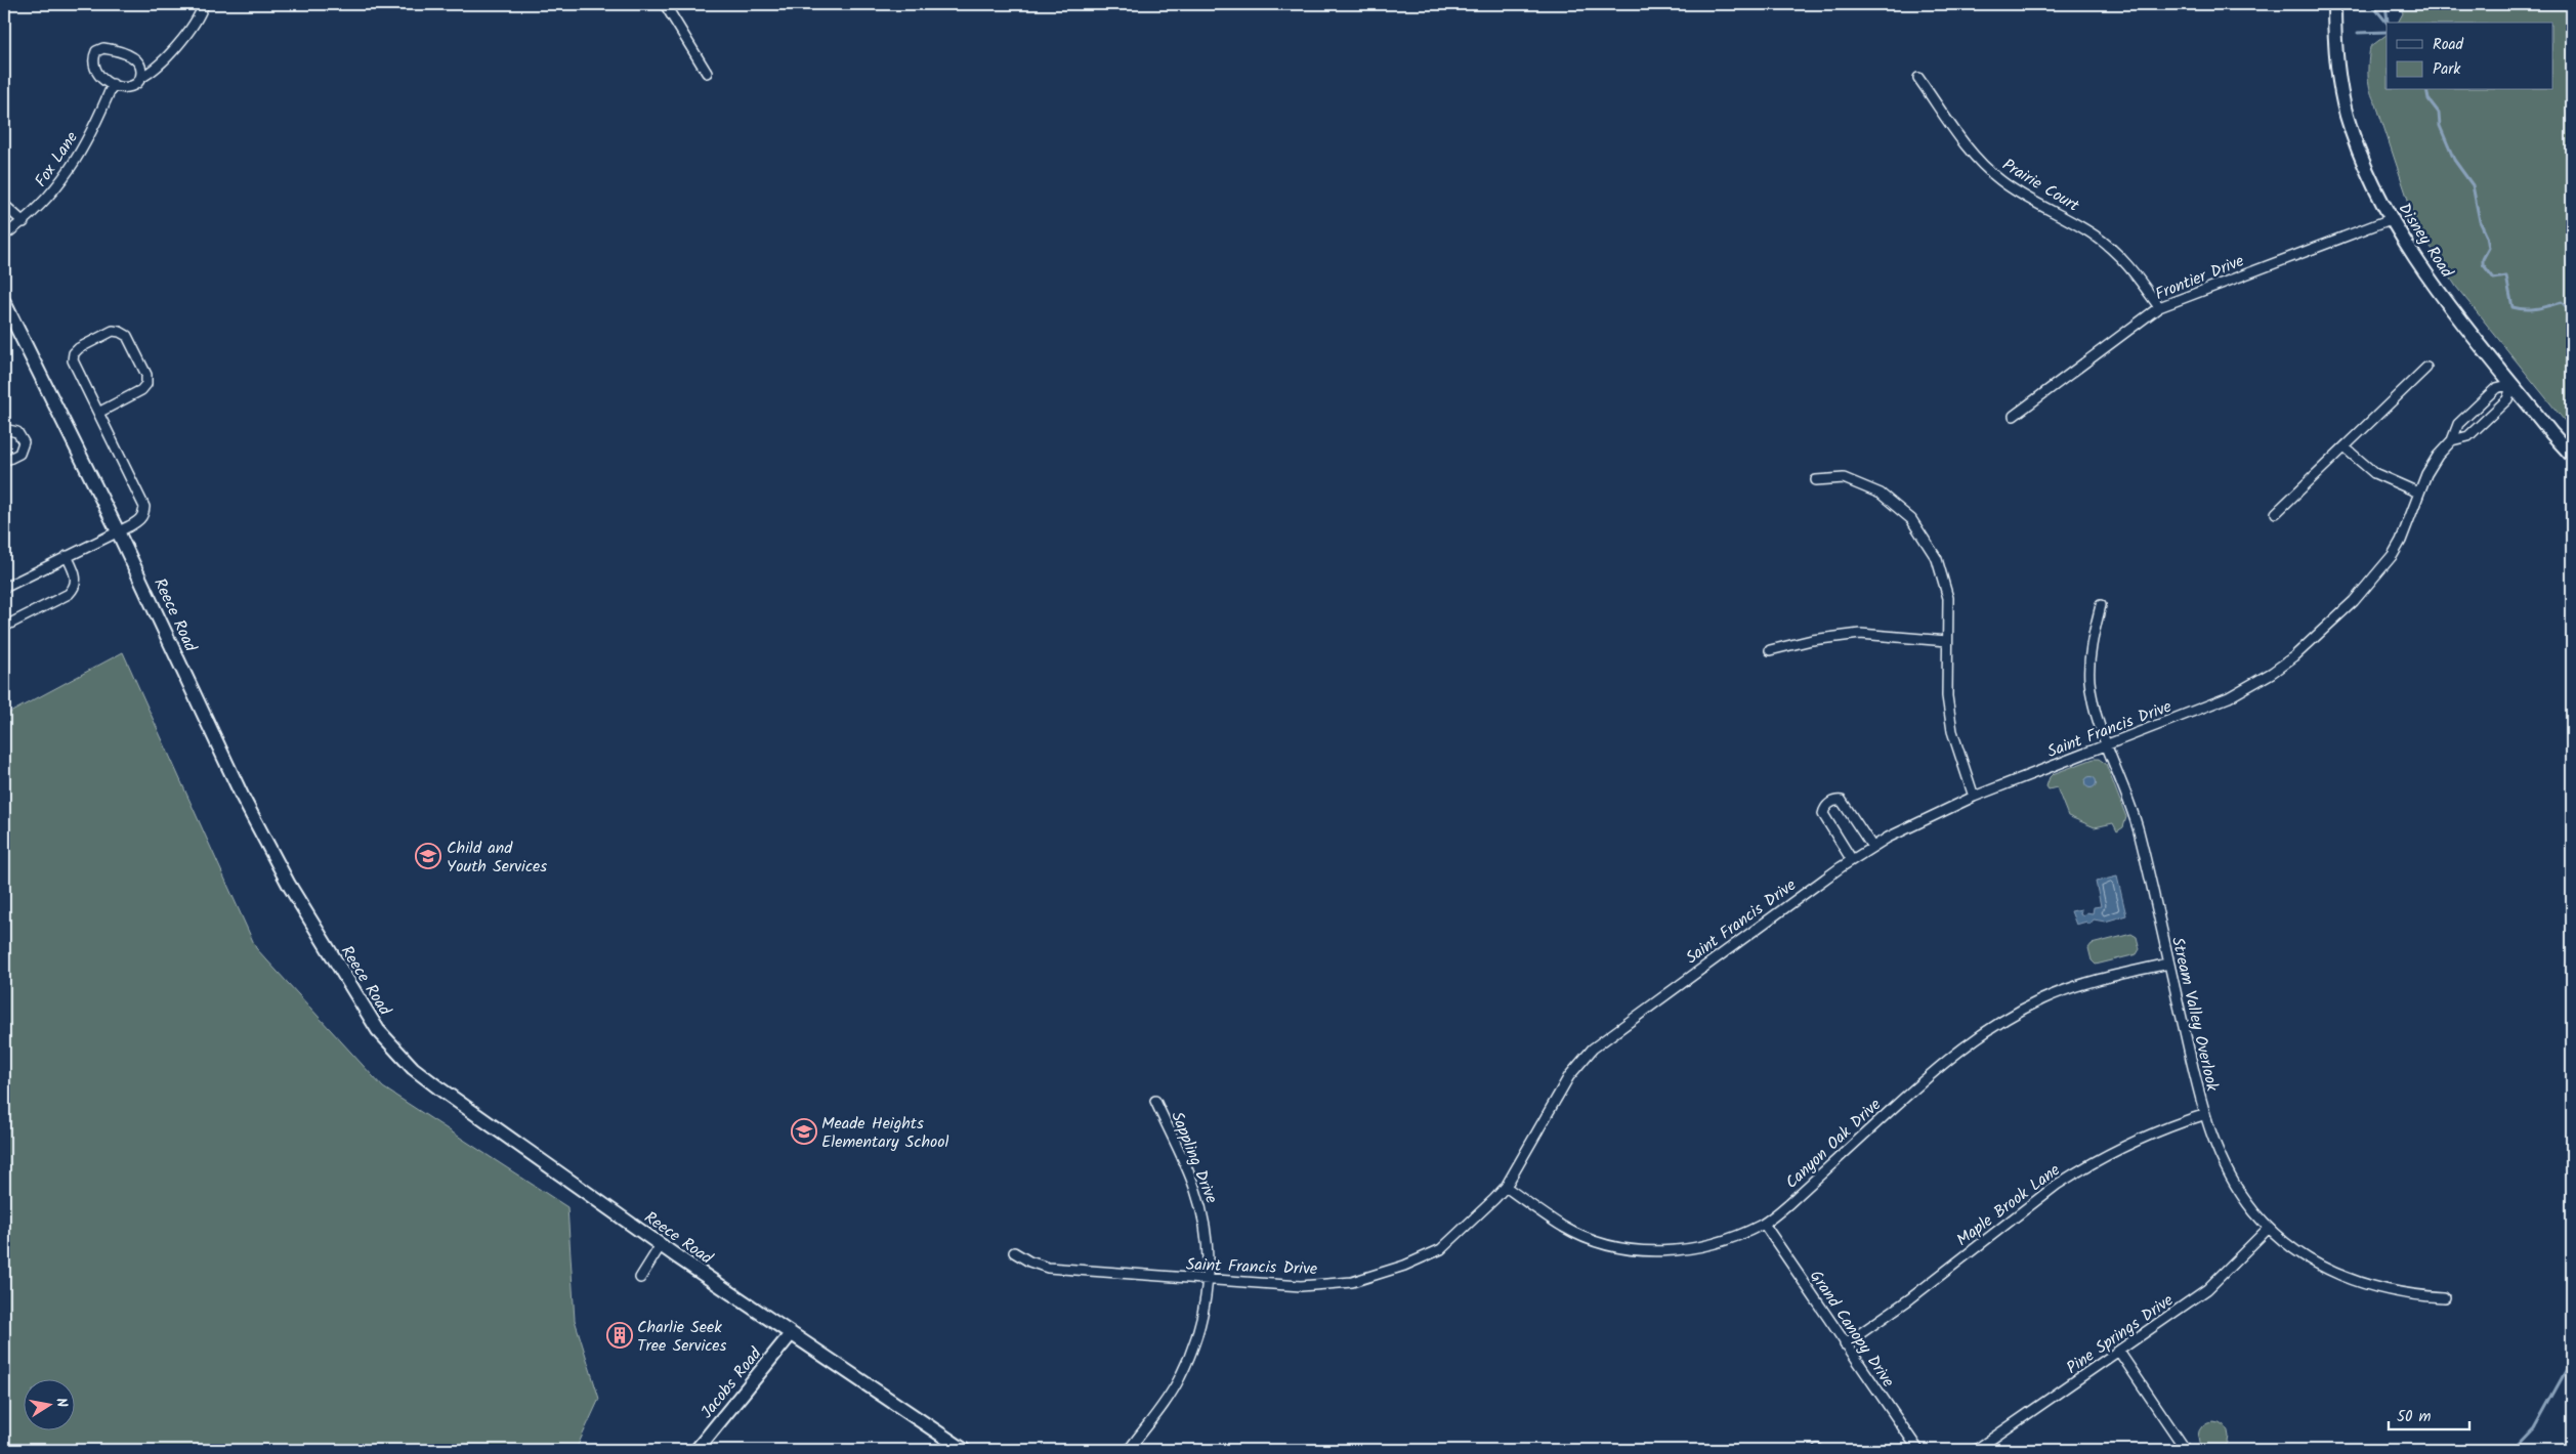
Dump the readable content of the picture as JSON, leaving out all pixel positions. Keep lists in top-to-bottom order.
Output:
{
  "streets": {
    "main road": ["Disney Road", "Reece Road", "Jacobs Road"],
    "street": [
      "Fox Lane",
      "Prairie Court",
      "Frontier Drive",
      "Saint Francis Drive",
      "Stream Valley Overlook",
      "Canyon Oak Drive",
      "Sappling Drive",
      "Maple Brook Lane",
      "Grand Canopy Drive",
      "Pine Springs Drive"
    ]
  },
  "crossings": [
    ["Prairie Court", "Frontier Drive"],
    ["Disney Road", "Frontier Drive"],
    ["Disney Road", "Saint Francis Drive"],
    ["Reece Road", "Jacobs Road"],
    ["Saint Francis Drive", "Stream Valley Overlook"],
    ["Saint Francis Drive", "Canyon Oak Drive"],
    ["Saint Francis Drive", "Sappling Drive"],
    ["Stream Valley Overlook", "Canyon Oak Drive"],
    ["Stream Valley Overlook", "Maple Brook Lane"],
    ["Stream Valley Overlook", "Pine Springs Drive"],
    ["Canyon Oak Drive", "Grand Canopy Drive"],
    ["Maple Brook Lane", "Grand Canopy Drive"]
  ],
  "places": {
    "school or university": ["Child and Youth Services", "Meade Heights Elementary School"],
    "building": ["Charlie Seek Tree Services"]
  },
  "legend": ["Road", "Park"],
  "scale_bar": "50 m",
  "north": "right"
}
